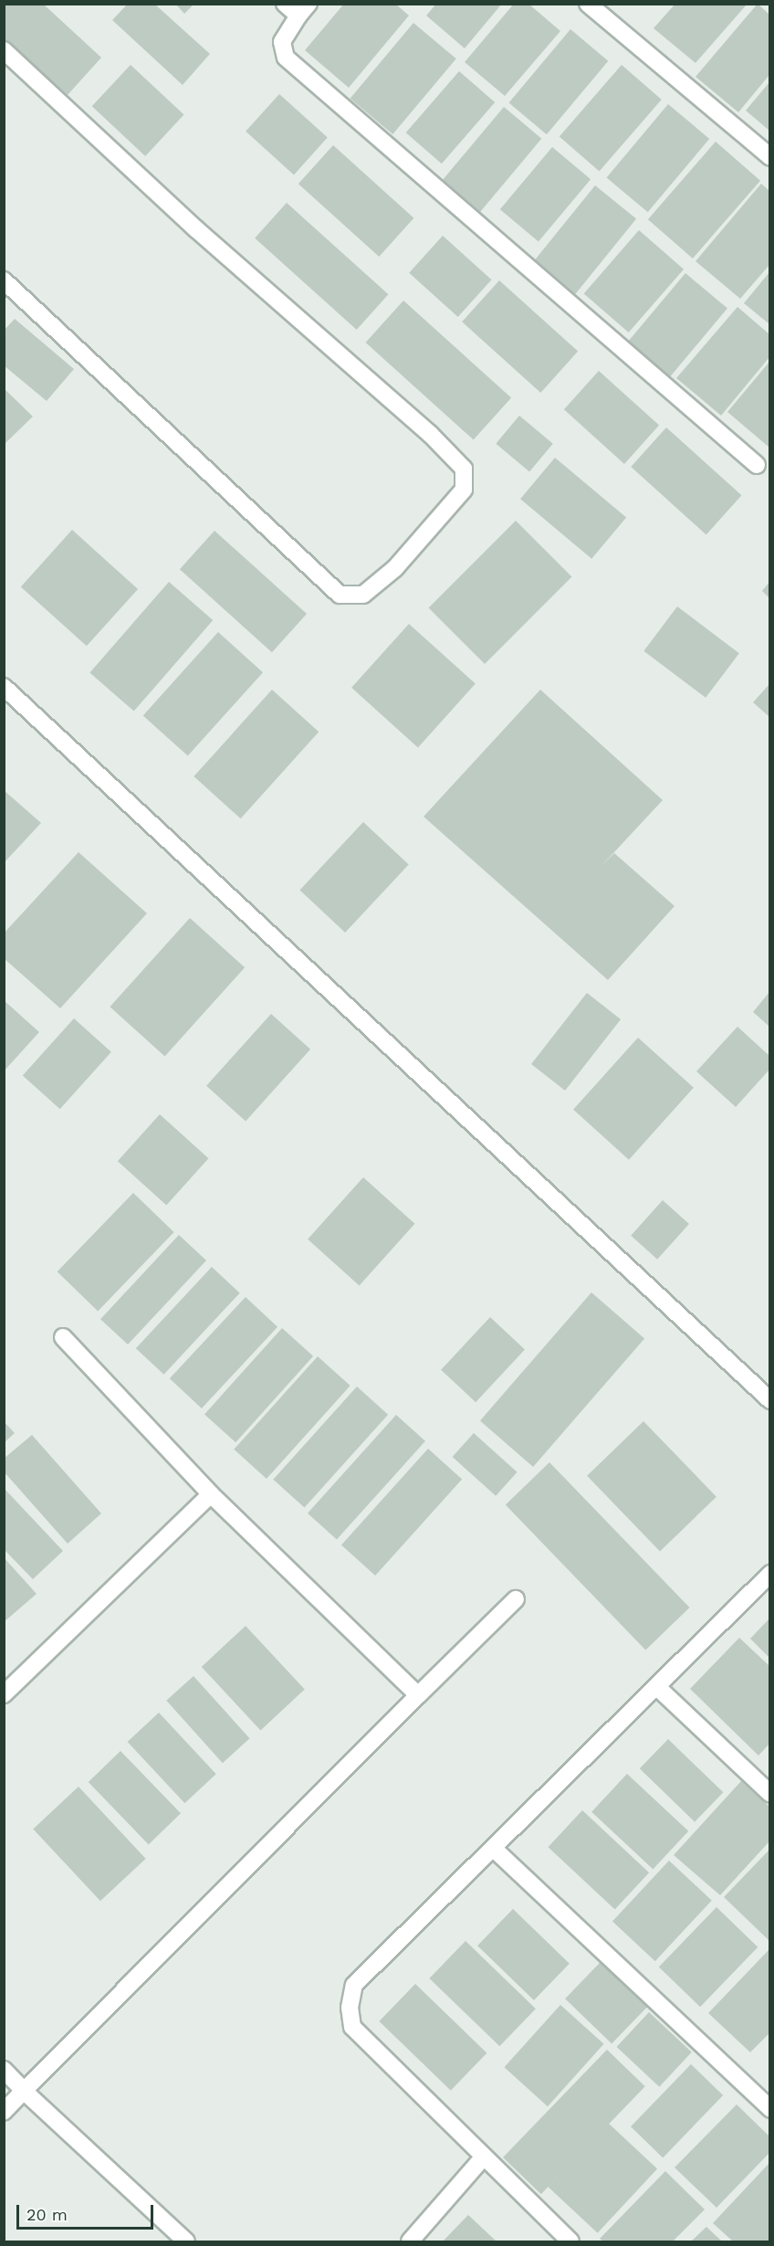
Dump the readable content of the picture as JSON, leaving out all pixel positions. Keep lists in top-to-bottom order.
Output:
{
  "scale_bar": "20 m"
}
